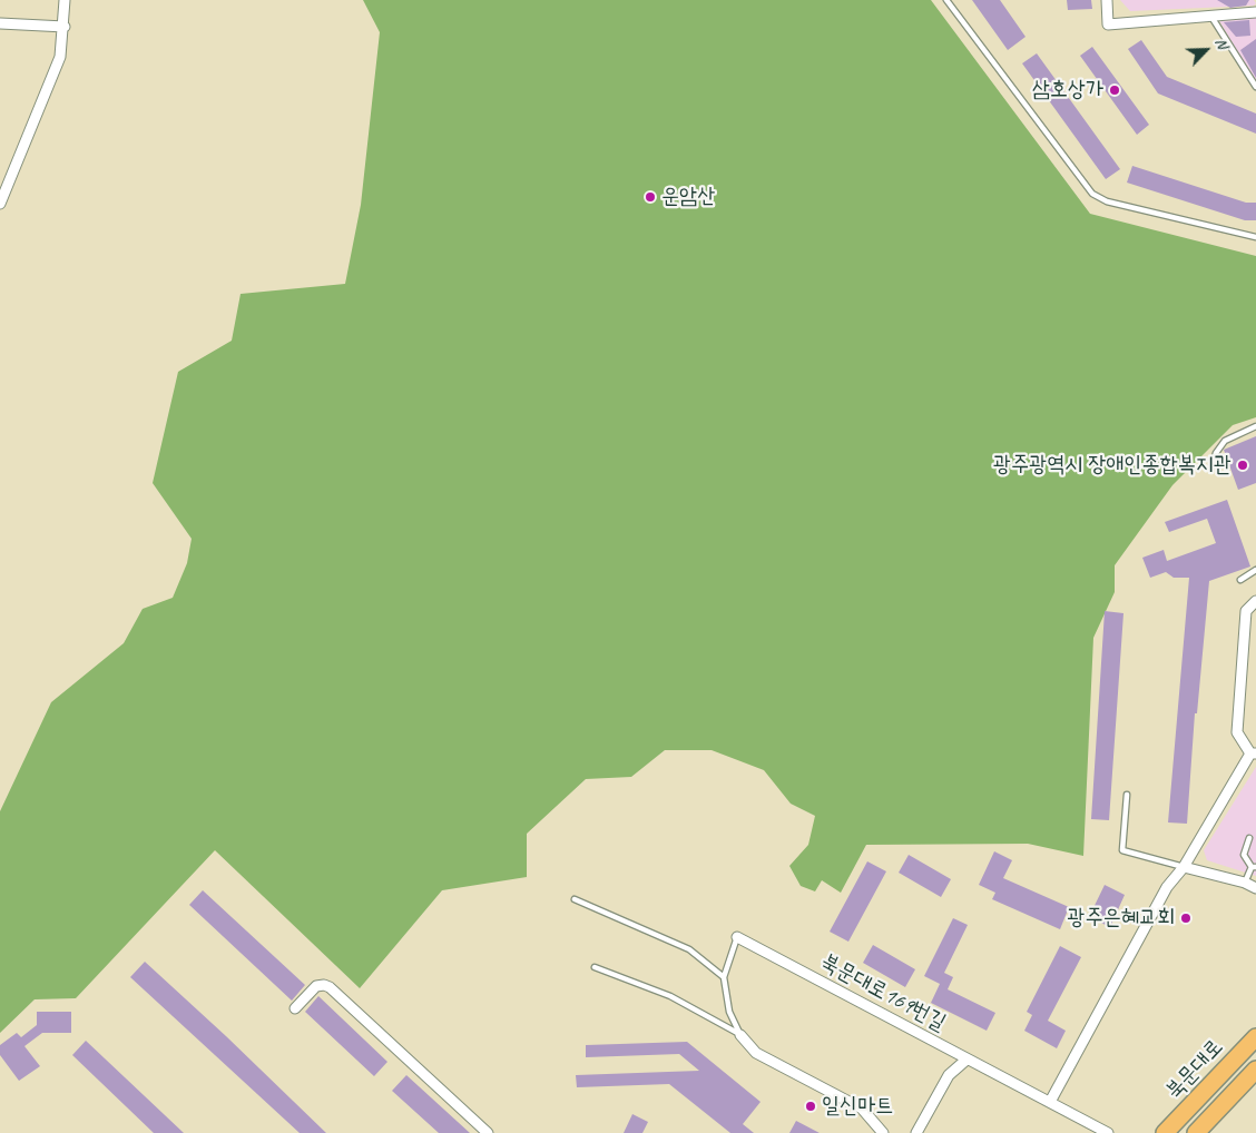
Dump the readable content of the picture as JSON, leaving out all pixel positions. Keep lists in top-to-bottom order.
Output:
{
  "streets": {
    "main road": ["북문대로"],
    "street": ["북문대로169번길"]
  },
  "places": [
    "삼호상가",
    "운암산",
    "광주광역시 장애인종합복지관",
    "광주은혜교회",
    "일신마트"
  ],
  "north": "top right"
}
